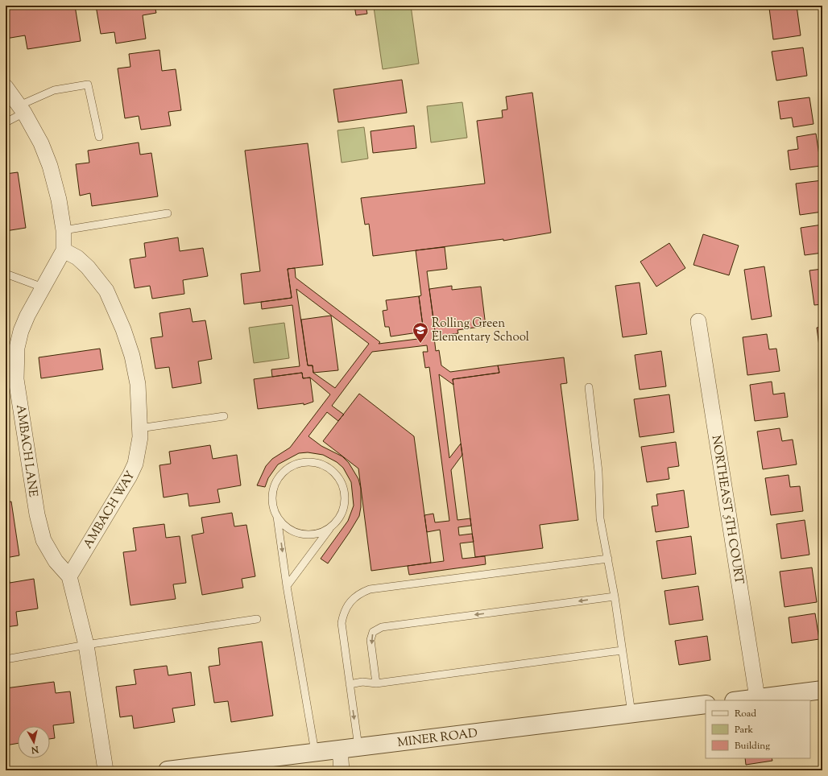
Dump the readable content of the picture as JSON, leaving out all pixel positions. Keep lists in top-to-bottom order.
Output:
{
  "streets": {
    "street": [
      "AMBACH LANE",
      "AMBACH WAY",
      "NORTHEAST 5TH COURT",
      "MINER ROAD"
    ]
  },
  "crossings": [
    ["AMBACH LANE", "AMBACH WAY"]
  ],
  "places": {
    "school or university": ["Rolling Green Elementary School"]
  },
  "legend": ["Road", "Park", "Building"],
  "north": "bottom"
}
